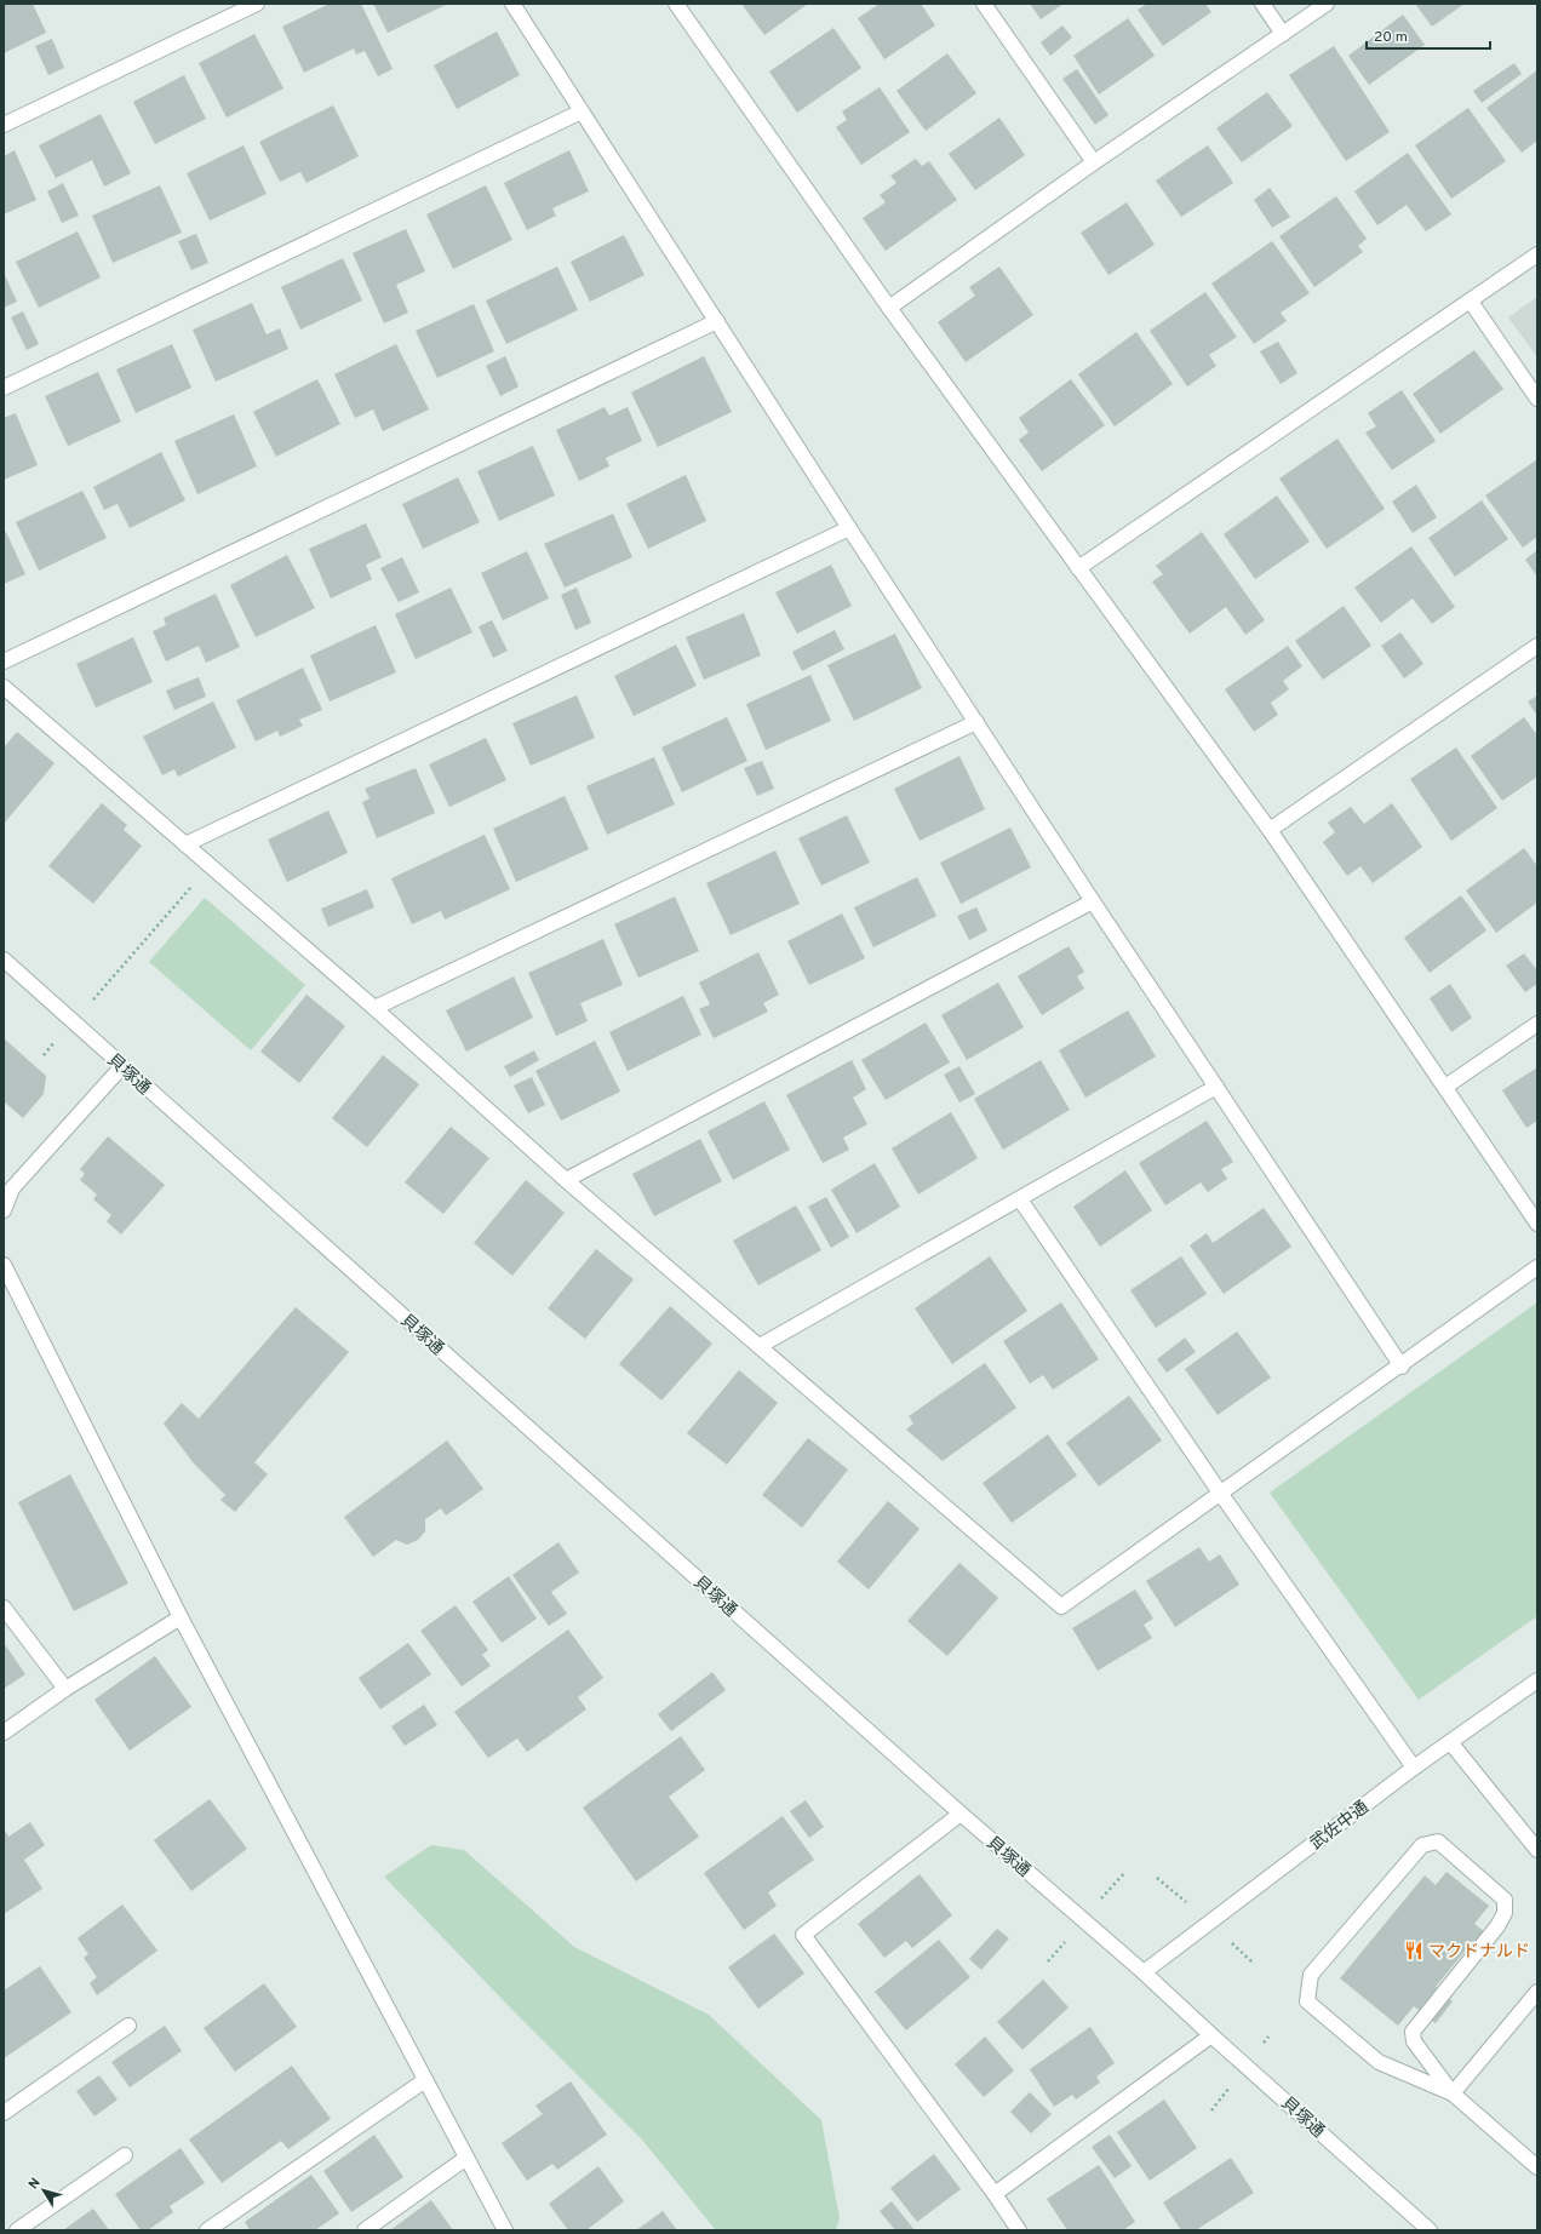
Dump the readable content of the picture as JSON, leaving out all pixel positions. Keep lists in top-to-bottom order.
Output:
{
  "streets": {
    "street": ["貝塚通", "武佐中通"]
  },
  "crossings": [
    ["貝塚通", "武佐中通"]
  ],
  "places": {
    "restaurant": ["マクドナルド"]
  },
  "scale_bar": "20 m",
  "north": "top left"
}
